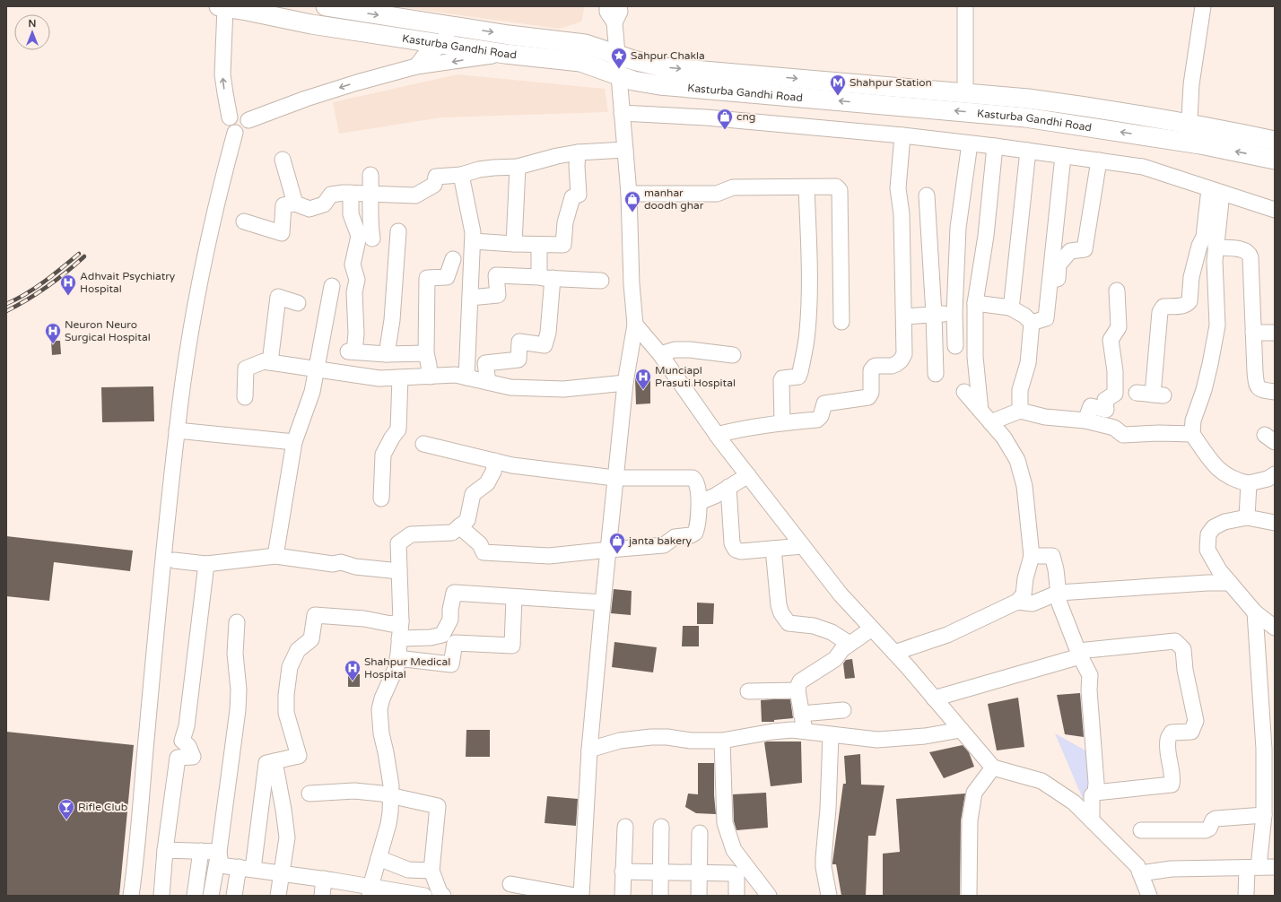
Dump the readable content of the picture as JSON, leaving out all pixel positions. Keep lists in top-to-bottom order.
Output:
{
  "streets": {
    "main road": ["Kasturba Gandhi Road"]
  },
  "places": {
    "place": ["Sahpur Chakla"],
    "metro station": ["Shahpur Station"],
    "shop": ["cng", "manhar doodh ghar", "janta bakery"],
    "hospital": [
      "Adhvait Psychiatry Hospital",
      "Neuron Neuro Surgical Hospital",
      "Munciapl Prasuti Hospital",
      "Shahpur Medical Hospital"
    ],
    "bar": ["Rifle Club"]
  },
  "north": "top"
}
